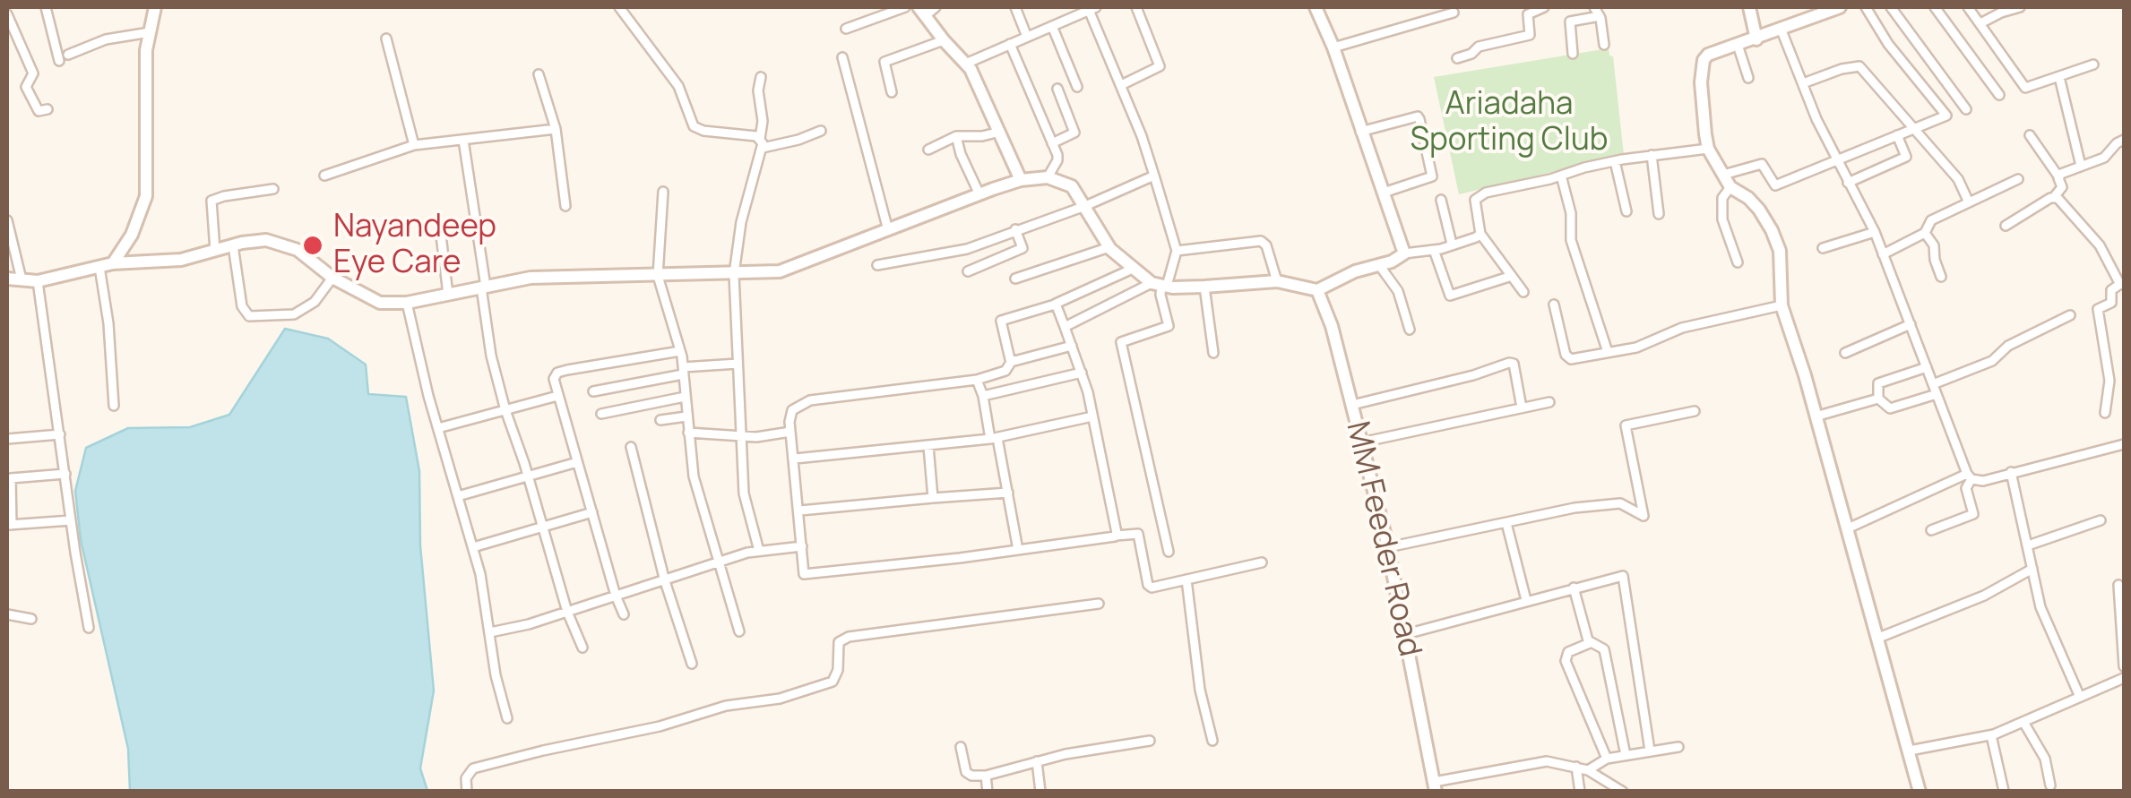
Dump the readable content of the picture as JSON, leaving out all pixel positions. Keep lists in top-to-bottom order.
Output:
{
  "streets": {
    "street": ["MM Feeder Road"]
  },
  "parks": ["Ariadaha Sporting Club"],
  "places": ["Nayandeep Eye Care"]
}
